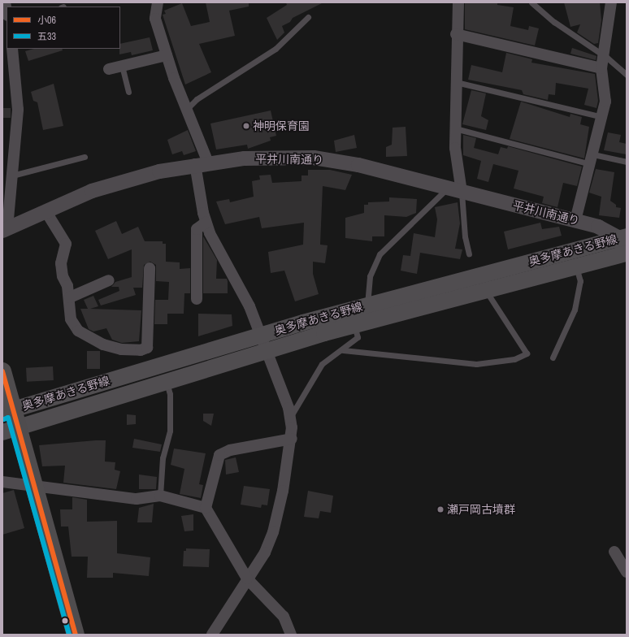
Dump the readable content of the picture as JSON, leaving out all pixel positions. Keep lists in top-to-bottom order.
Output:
{
  "streets": {
    "main road": ["奥多摩あきる野線"],
    "street": ["平井川南通り"]
  },
  "crossings": [
    ["平井川南通り", "奥多摩あきる野線"]
  ],
  "places": ["神明保育園", "瀬戸岡古墳群"],
  "lines": ["transit line 小06", "transit line 五33"],
  "legend": ["小06", "五33"]
}
